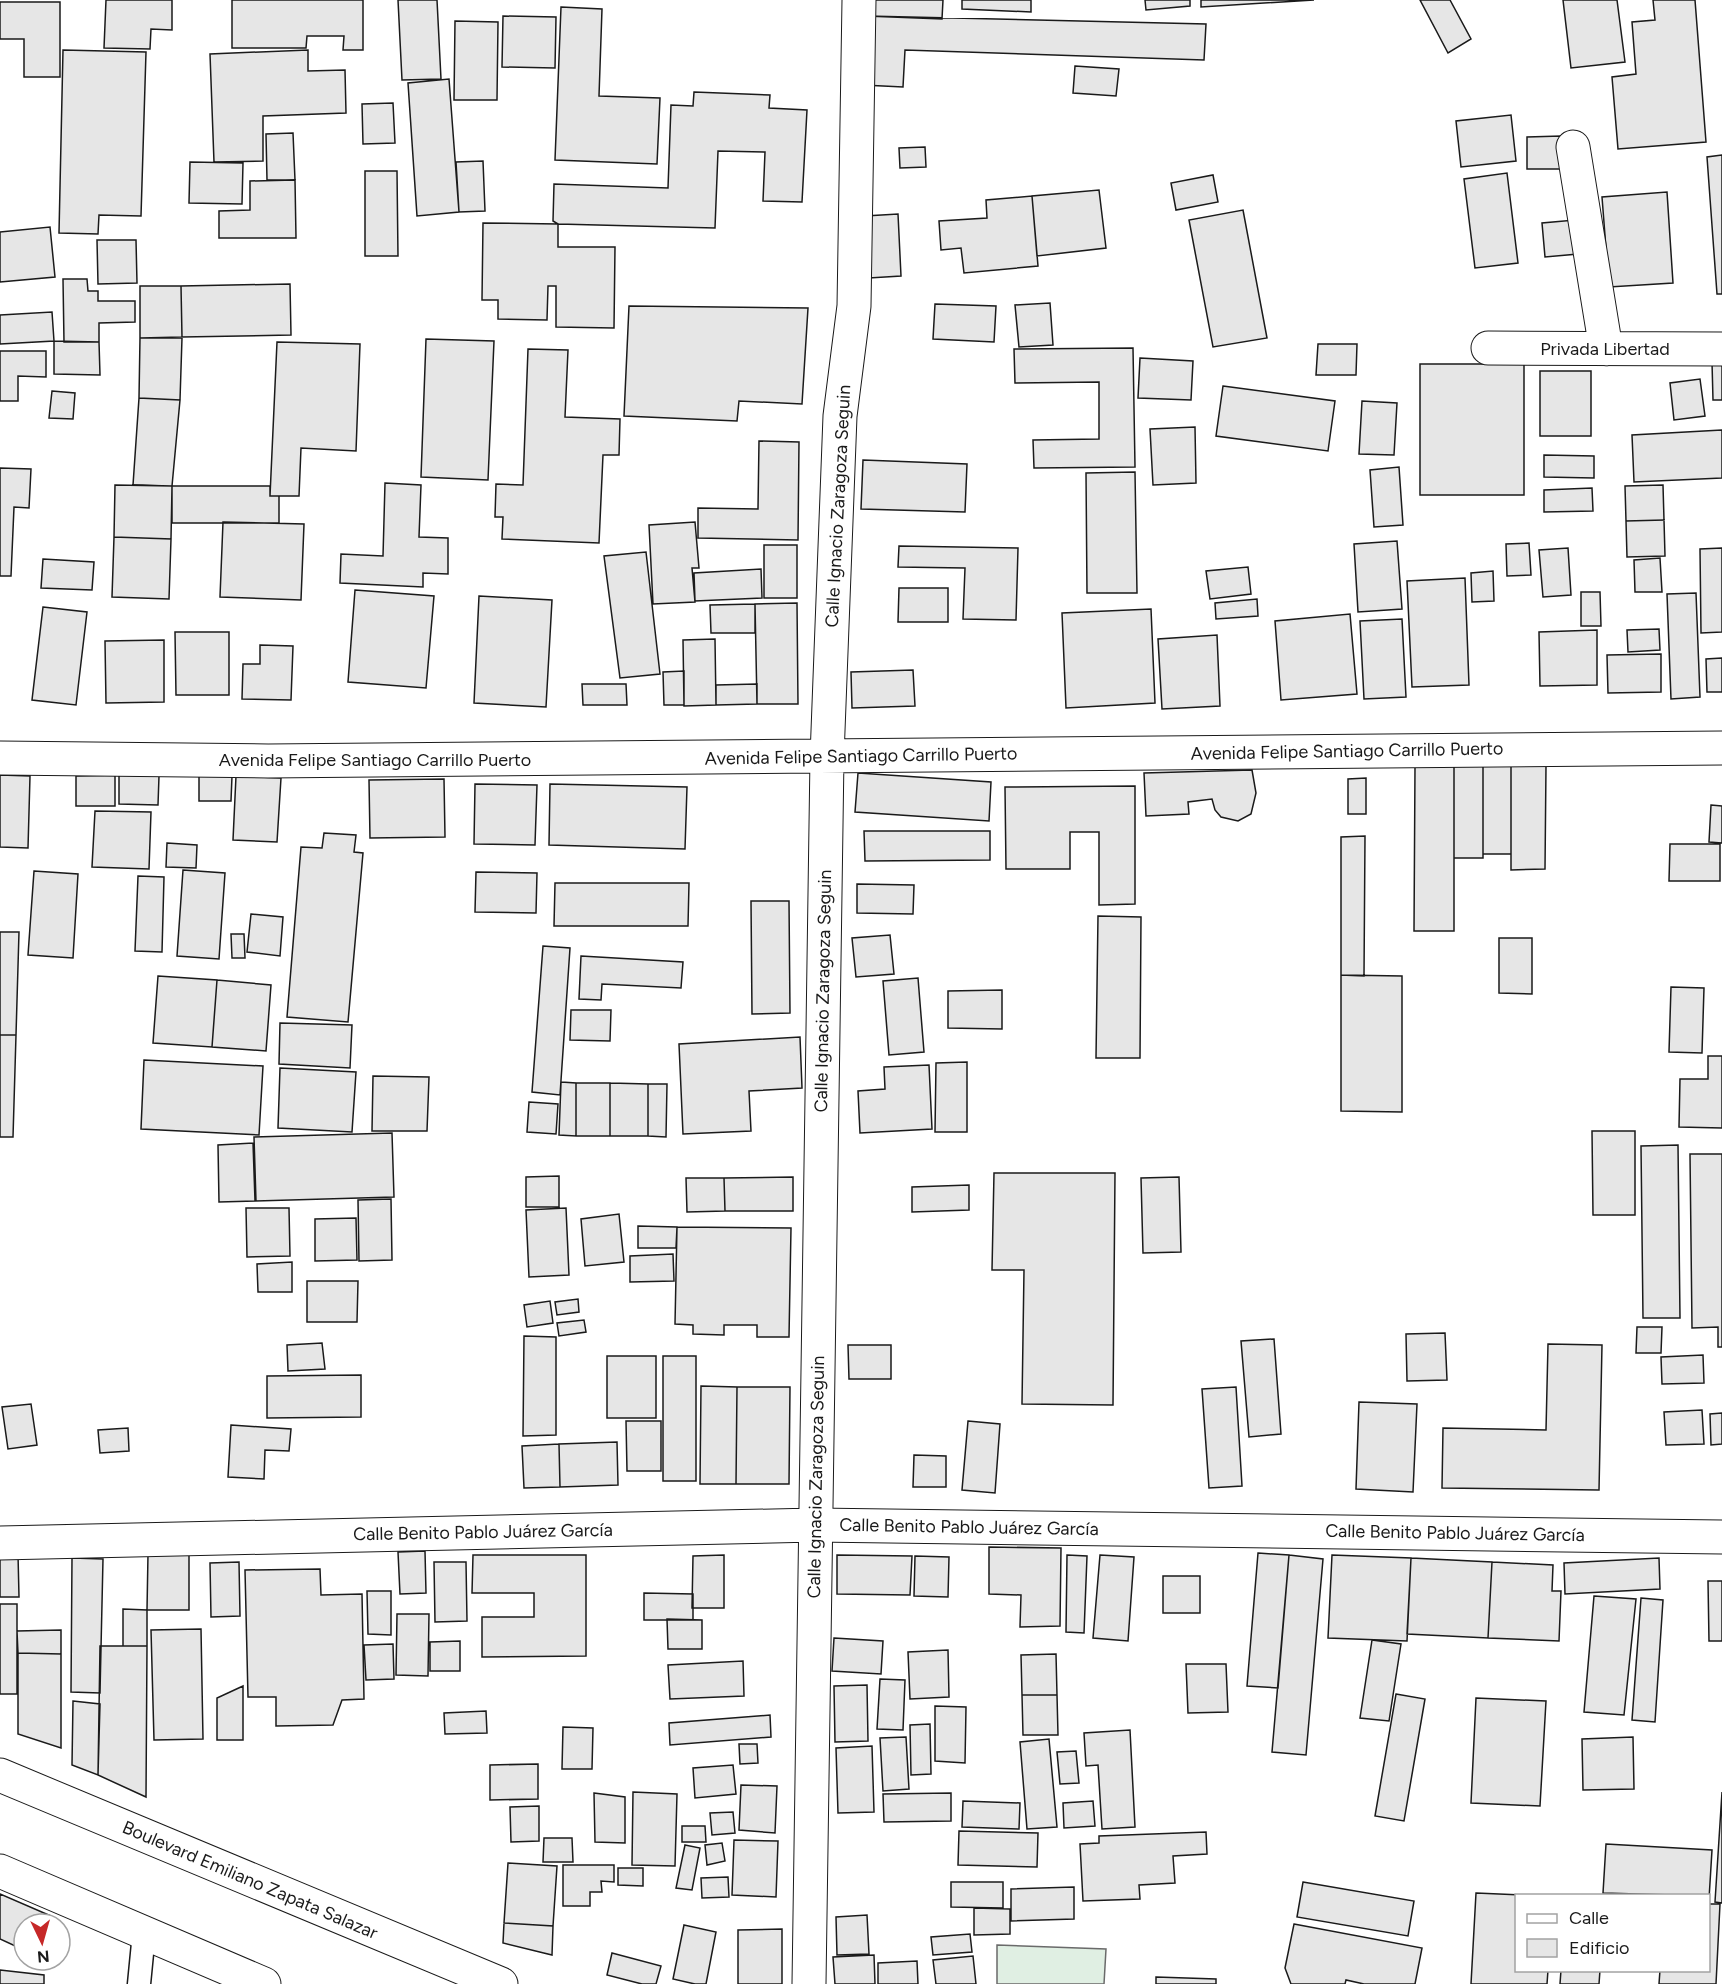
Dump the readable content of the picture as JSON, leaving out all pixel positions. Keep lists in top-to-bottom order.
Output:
{
  "streets": {
    "street": [
      "Privada Libertad",
      "Calle Ignacio Zaragoza Seguin",
      "Avenida Felipe Santiago Carrillo Puerto",
      "Calle Benito Pablo Juárez García",
      "Boulevard Emiliano Zapata Salazar"
    ]
  },
  "crossings": [
    ["Calle Ignacio Zaragoza Seguin", "Avenida Felipe Santiago Carrillo Puerto"],
    ["Calle Ignacio Zaragoza Seguin", "Calle Benito Pablo Juárez García"]
  ],
  "legend": ["Calle", "Edificio"],
  "north": "bottom"
}
